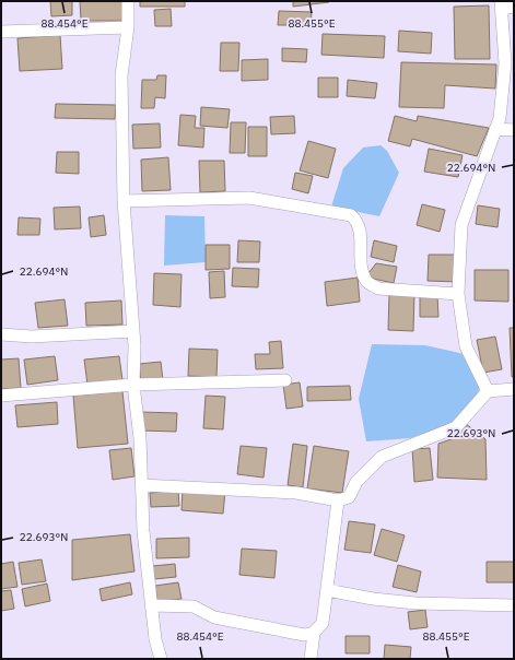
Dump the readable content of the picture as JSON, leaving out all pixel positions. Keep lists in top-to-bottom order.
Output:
{
  "coordinates": [
    "88.454°E",
    "88.455°E",
    "22.694°N",
    "22.693°N"
  ]
}
